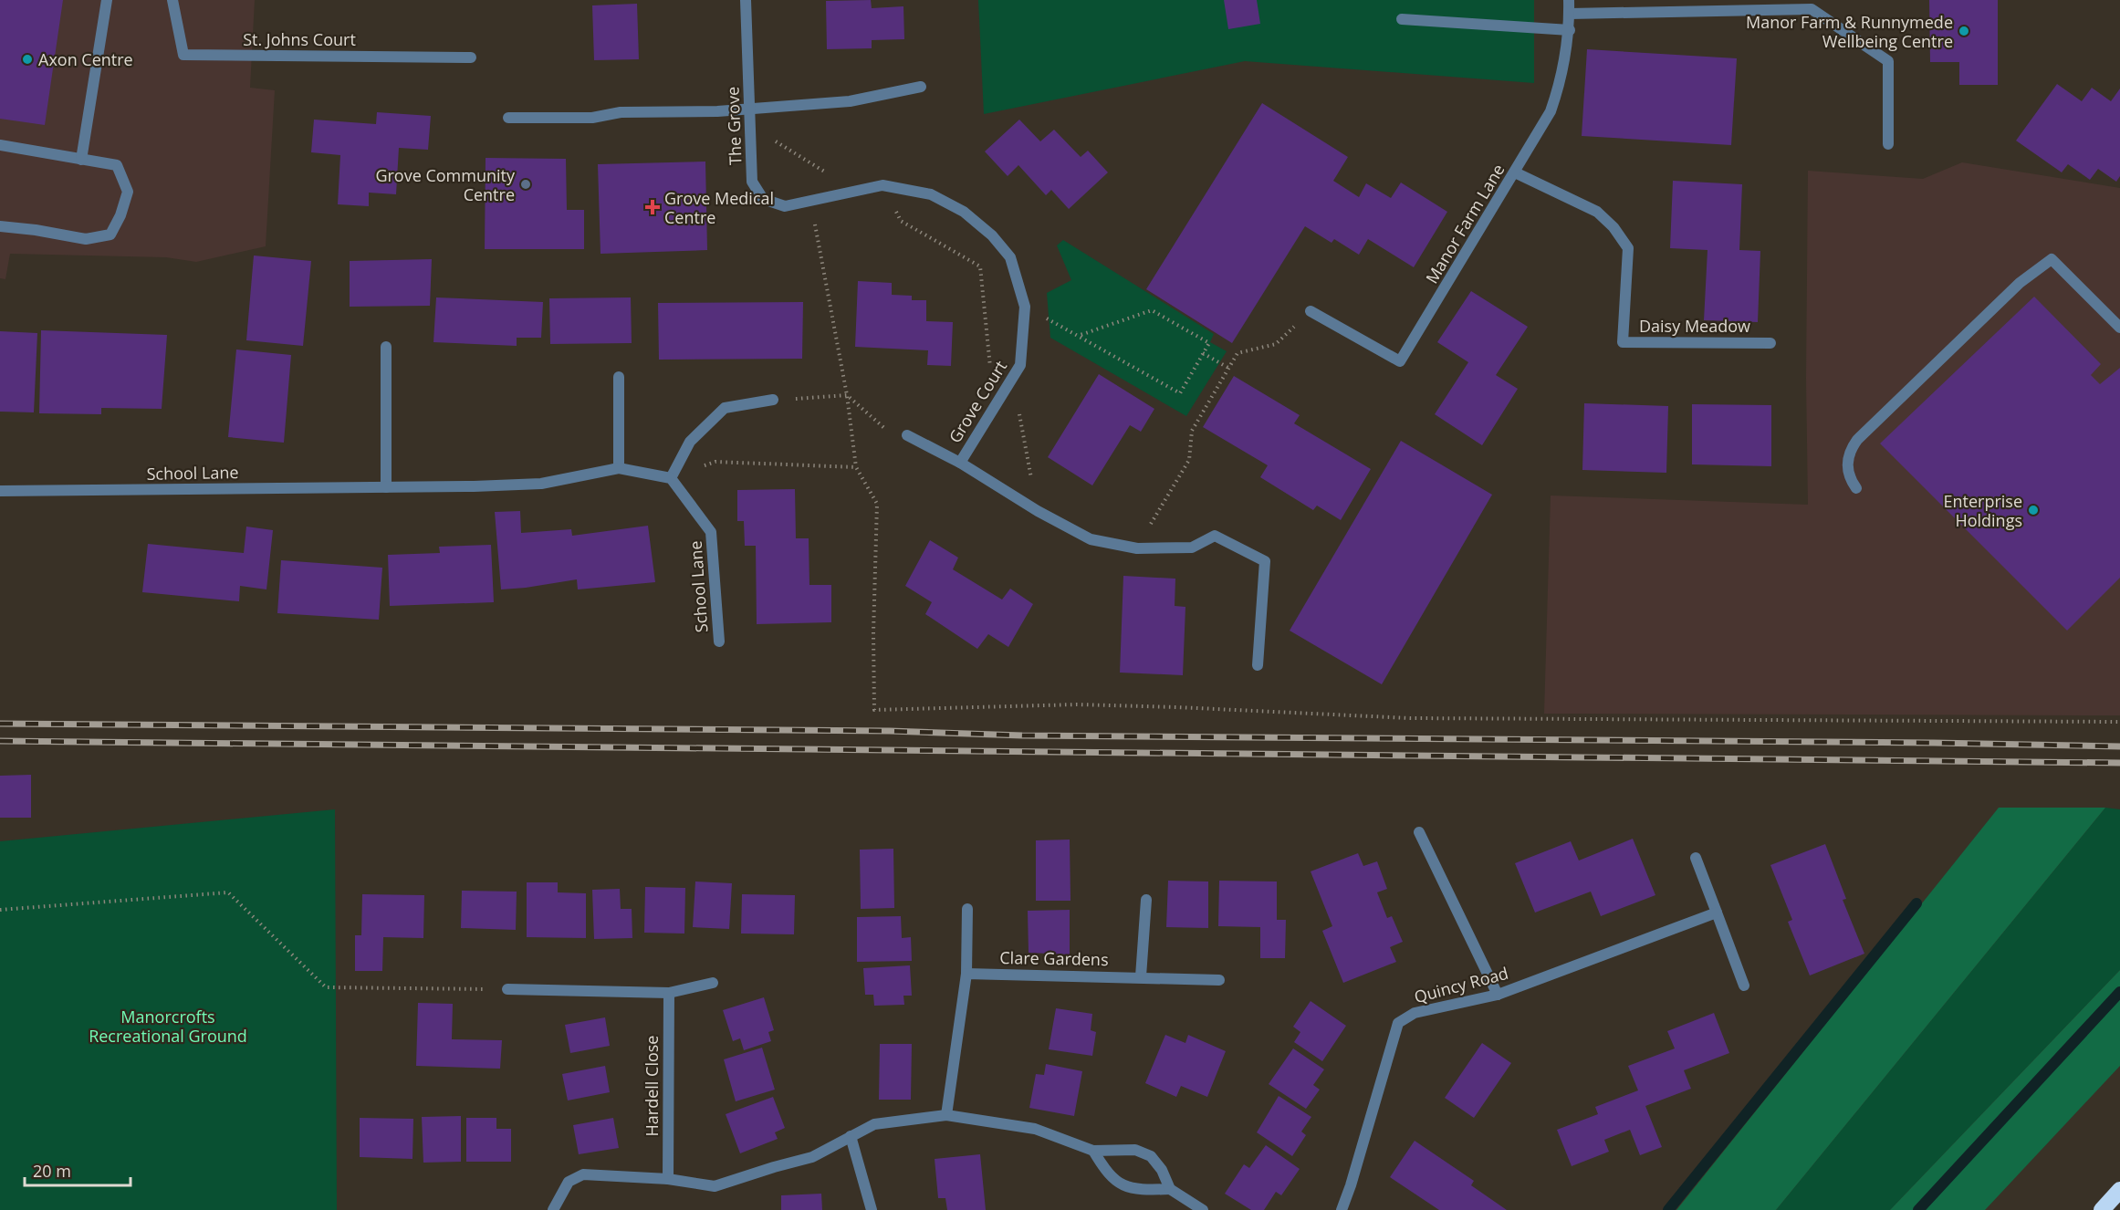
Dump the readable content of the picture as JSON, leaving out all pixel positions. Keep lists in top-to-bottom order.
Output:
{
  "streets": {
    "street": [
      "St. Johns Court",
      "The Grove",
      "Manor Farm Lane",
      "Daisy Meadow",
      "Grove Court",
      "School Lane",
      "Clare Gardens",
      "Quincy Road",
      "Hardell Close"
    ]
  },
  "crossings": [
    ["The Grove", "Grove Court"],
    ["Manor Farm Lane", "Daisy Meadow"]
  ],
  "parks": ["Manorcrofts Recreational Ground"],
  "places": {
    "other": [
      "Manor Farm & Runnymede Wellbeing Centre",
      "Axon Centre",
      "Grove Community Centre",
      "Enterprise Holdings"
    ],
    "health": ["Grove Medical Centre"]
  },
  "scale_bar": "20 m"
}
